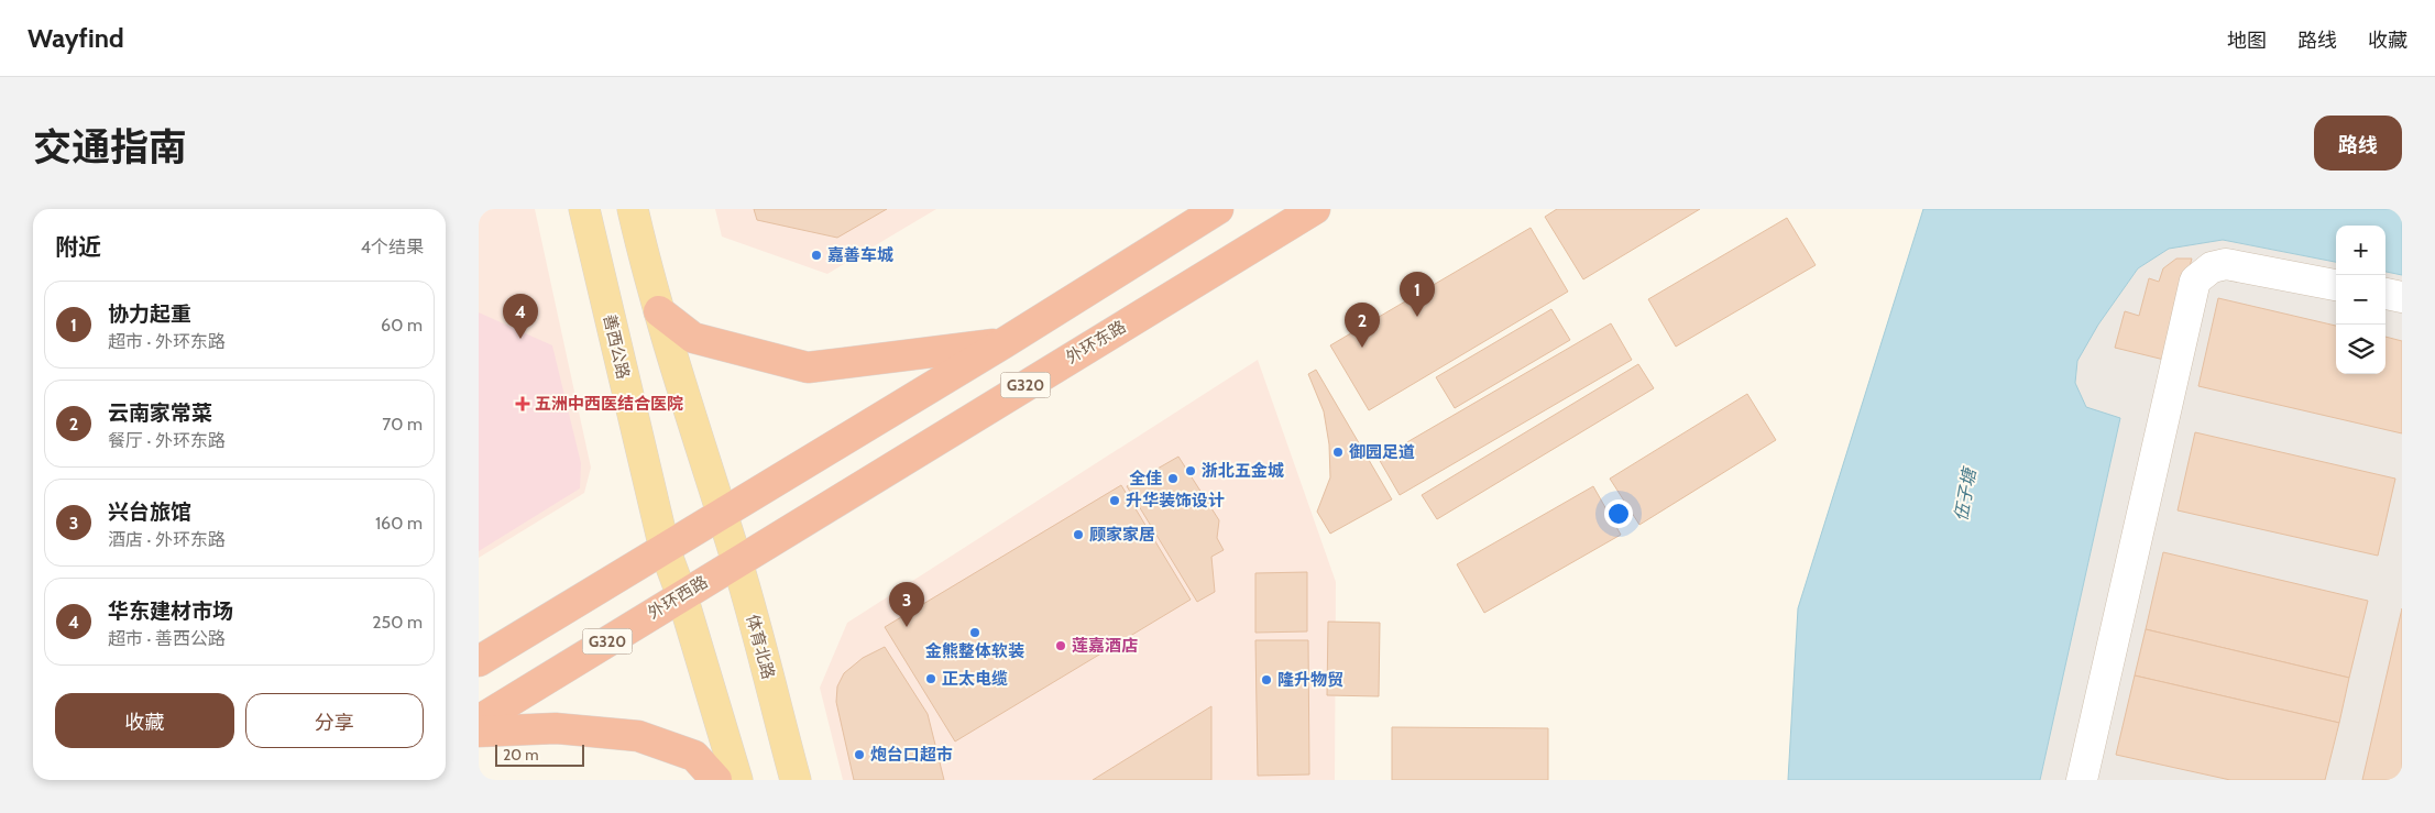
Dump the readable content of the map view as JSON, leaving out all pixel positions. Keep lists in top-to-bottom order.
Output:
{
  "streets": {
    "highway": ["外环东路", "G320", "外环西路"],
    "main road": ["善西公路", "体育北路"]
  },
  "crossings": [
    ["外环东路", "外环西路"],
    ["外环东路", "体育北路"],
    ["外环西路", "体育北路"]
  ],
  "water": ["伍子塘"],
  "places": {
    "other": [
      "嘉善车城",
      "御园足道",
      "浙北五金城",
      "全佳",
      "升华装饰设计",
      "顾家家居",
      "金熊整体软装",
      "莲嘉酒店",
      "正太电缆",
      "隆升物贸",
      "炮台口超市"
    ],
    "health": ["五洲中西医结合医院"]
  },
  "scale_bar": "20 m",
  "page": {
    "header": "Wayfind",
    "nav": ["地图", "路线", "收藏"],
    "title": "交通指南",
    "buttons": [
      "路线",
      ["收藏", "分享"]
    ],
    "heading": ["附近", "4个结果"],
    "map_buttons": ["+", "−"],
    "pins": [
      "1",
      "4",
      "2",
      "3"
    ],
    "list": [
      {
        "mark": "1",
        "name": "协力起重",
        "note": "超市 · 外环东路",
        "value": "60 m"
      },
      {
        "mark": "2",
        "name": "云南家常菜",
        "note": "餐厅 · 外环东路",
        "value": "70 m"
      },
      {
        "mark": "3",
        "name": "兴台旅馆",
        "note": "酒店 · 外环东路",
        "value": "160 m"
      },
      {
        "mark": "4",
        "name": "华东建材市场",
        "note": "超市 · 善西公路",
        "value": "250 m"
      }
    ],
    "scale": "20 m"
  }
}
